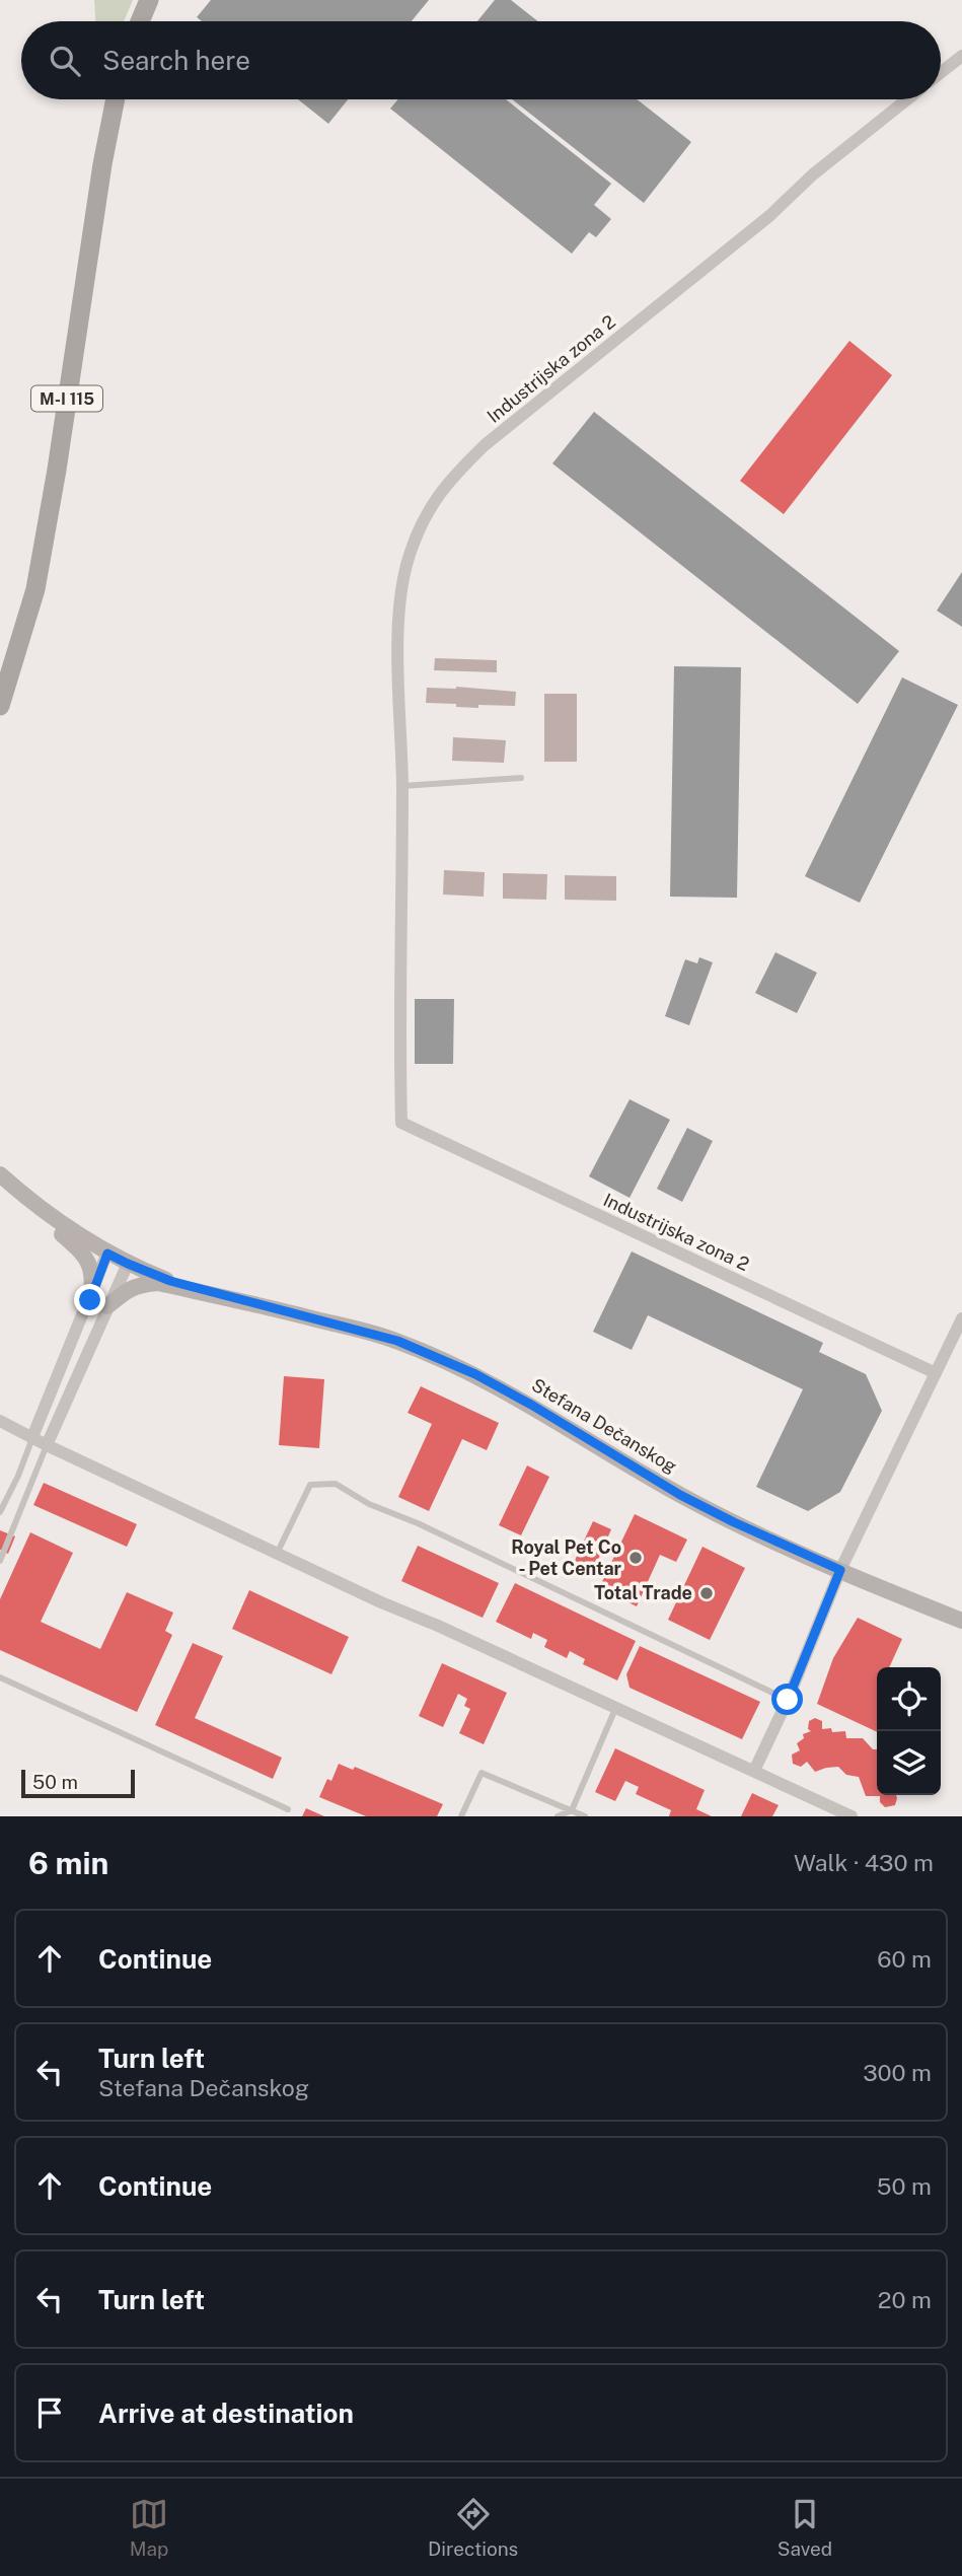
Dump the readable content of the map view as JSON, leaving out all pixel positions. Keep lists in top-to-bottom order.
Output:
{
  "streets": {
    "main road": ["M-I 115", "Stefana Dečanskog"],
    "street": ["Industrijska zona 2"]
  },
  "places": ["Royal Pet Co - Pet Centar", "Total Trade"],
  "scale_bar": "50 m",
  "page": {
    "search": "Search here",
    "scale": "50 m",
    "heading": ["6 min", "Walk · 430 m"],
    "list": [
      ["Continue", "60 m"],
      ["Turn left", "Stefana Dečanskog", "300 m"],
      ["Continue", "50 m"],
      ["Turn left", "20 m"],
      "Arrive at destination"
    ],
    "nav": ["Map", "Directions", "Saved"]
  }
}
